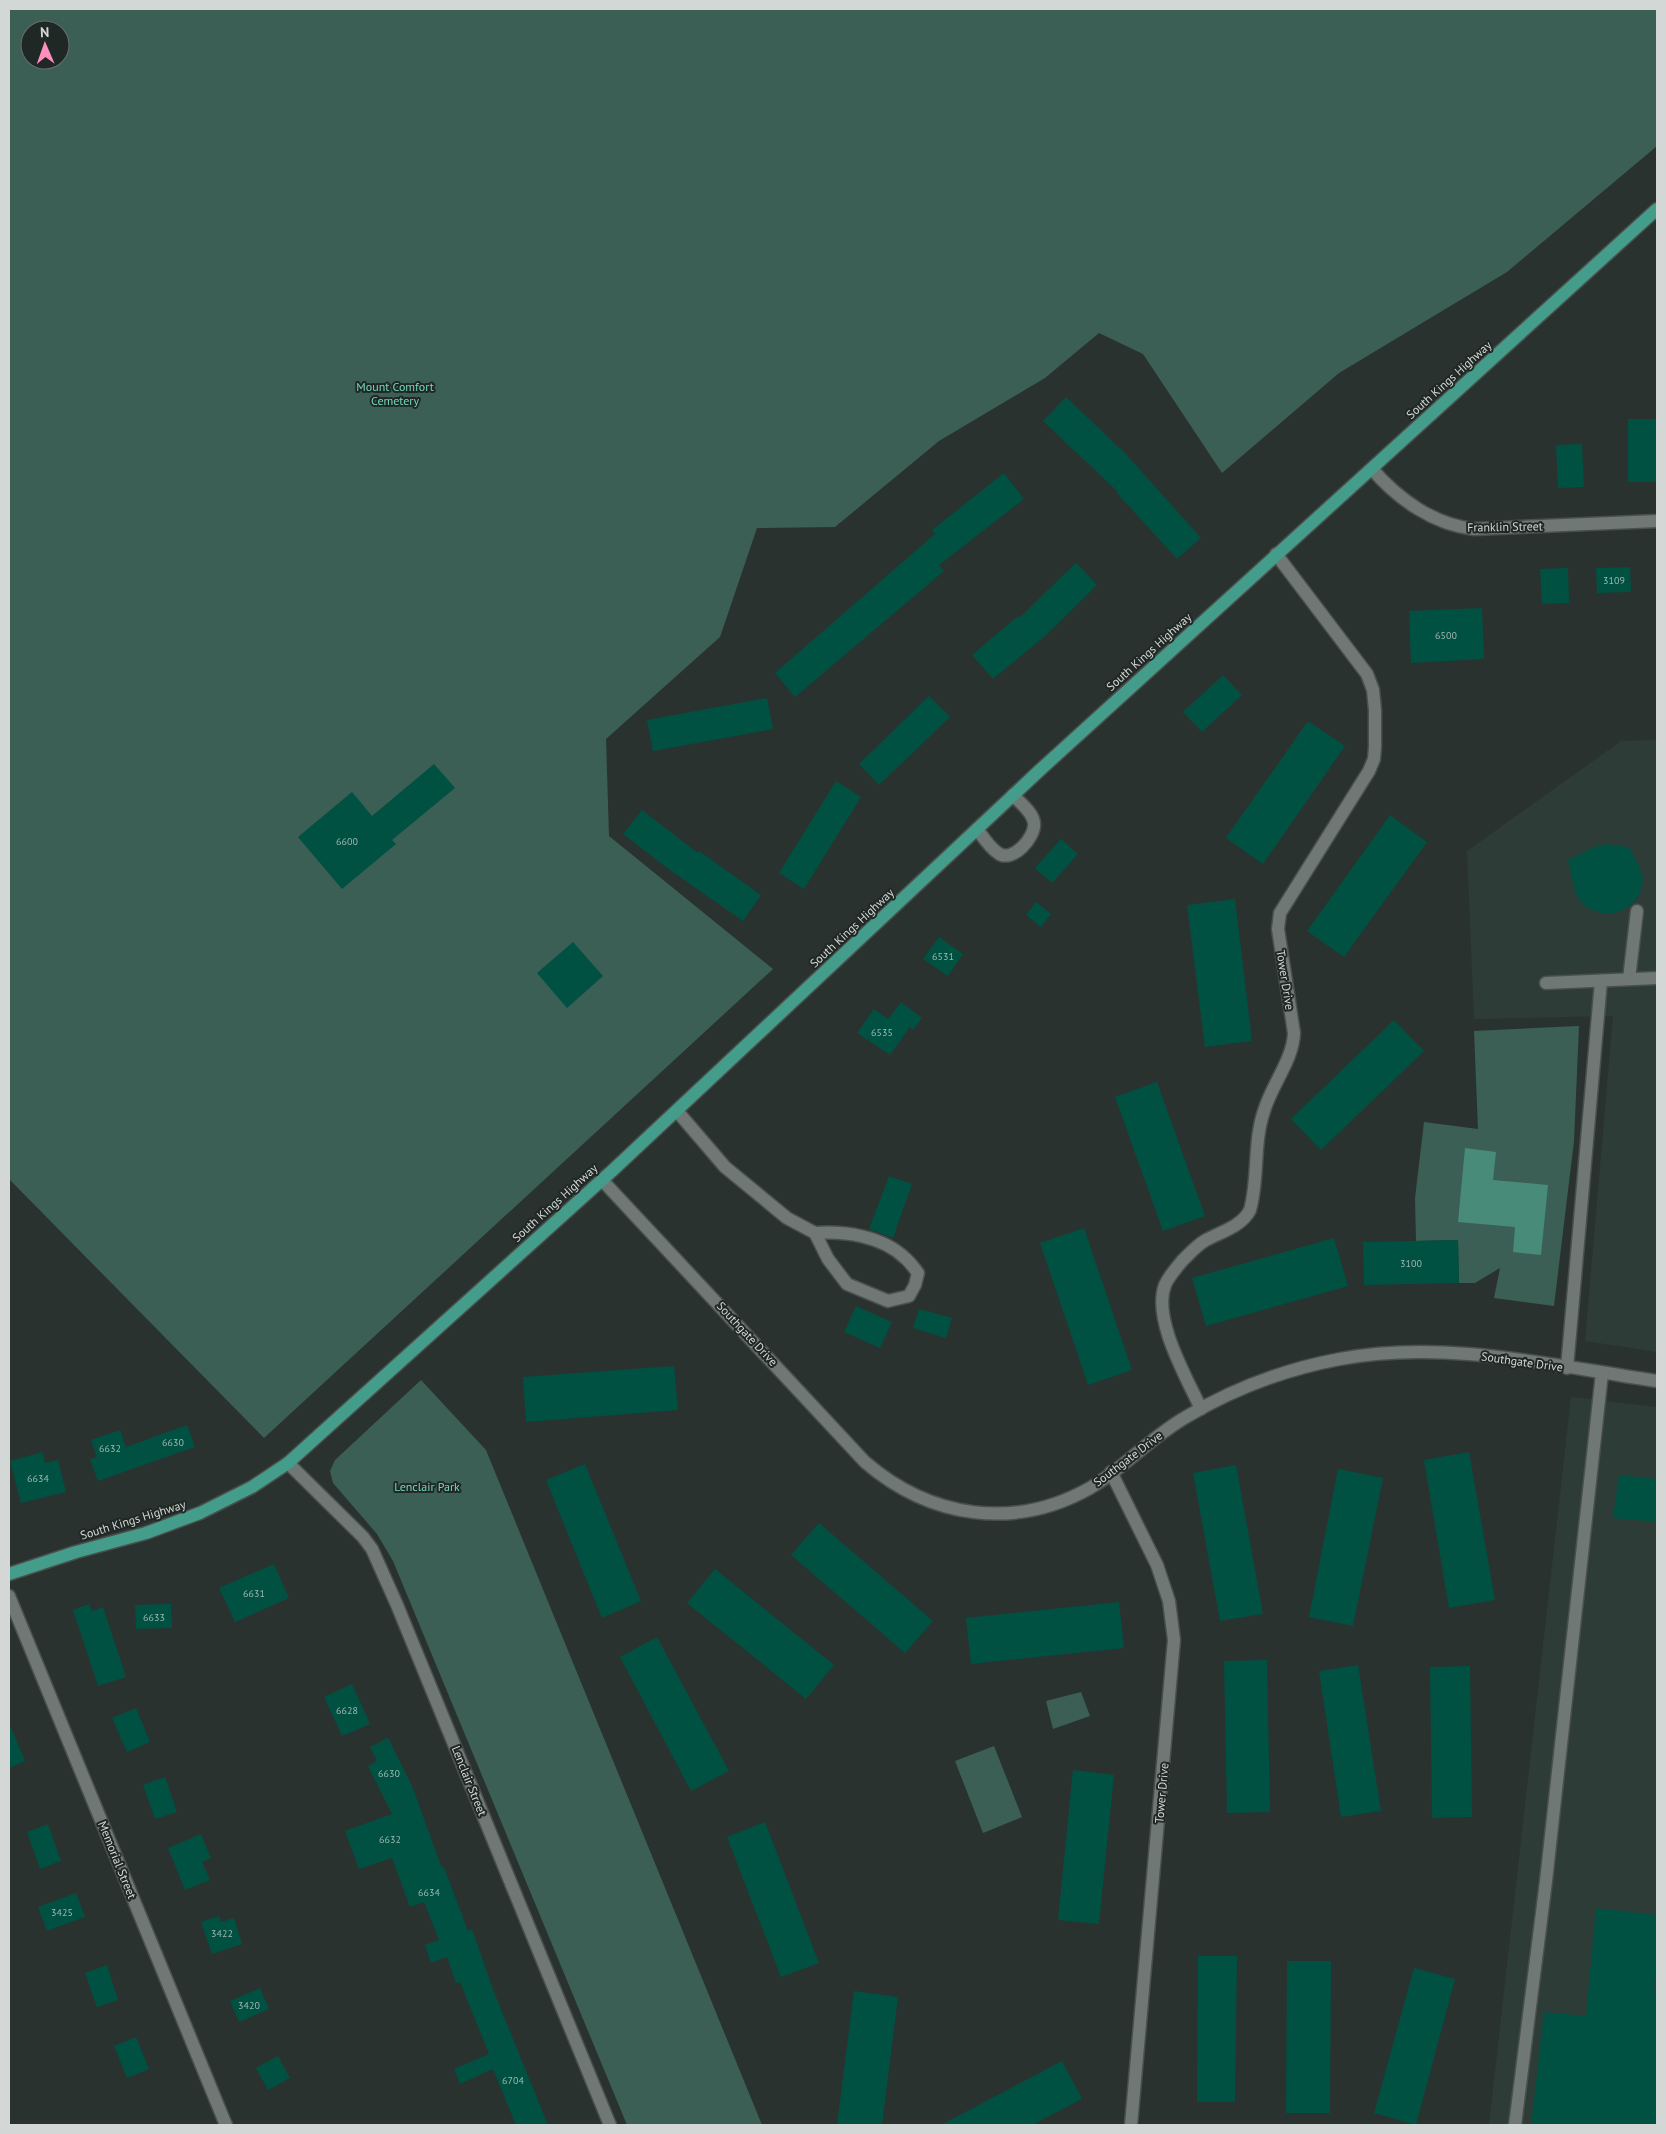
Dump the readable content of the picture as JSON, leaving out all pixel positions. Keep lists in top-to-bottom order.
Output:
{
  "streets": {
    "main road": ["South Kings Highway"],
    "street": [
      "Franklin Street",
      "Tower Drive",
      "Southgate Drive",
      "Lenclair Street",
      "Memorial Street"
    ]
  },
  "crossings": [
    ["South Kings Highway", "Franklin Street"],
    ["South Kings Highway", "Tower Drive"],
    ["South Kings Highway", "Southgate Drive"],
    ["South Kings Highway", "Lenclair Street"],
    ["Tower Drive", "Southgate Drive"]
  ],
  "parks": ["Mount Comfort Cemetery", "Lenclair Park"],
  "house_numbers": [
    "3109",
    "6500",
    "6600",
    "6531",
    "6535",
    "3100",
    "6630",
    "6632",
    "6634",
    "6631",
    "6633",
    "6628",
    "6630",
    "6632",
    "6634",
    "3425",
    "3422",
    "3420",
    "6704"
  ],
  "north": "top"
}
